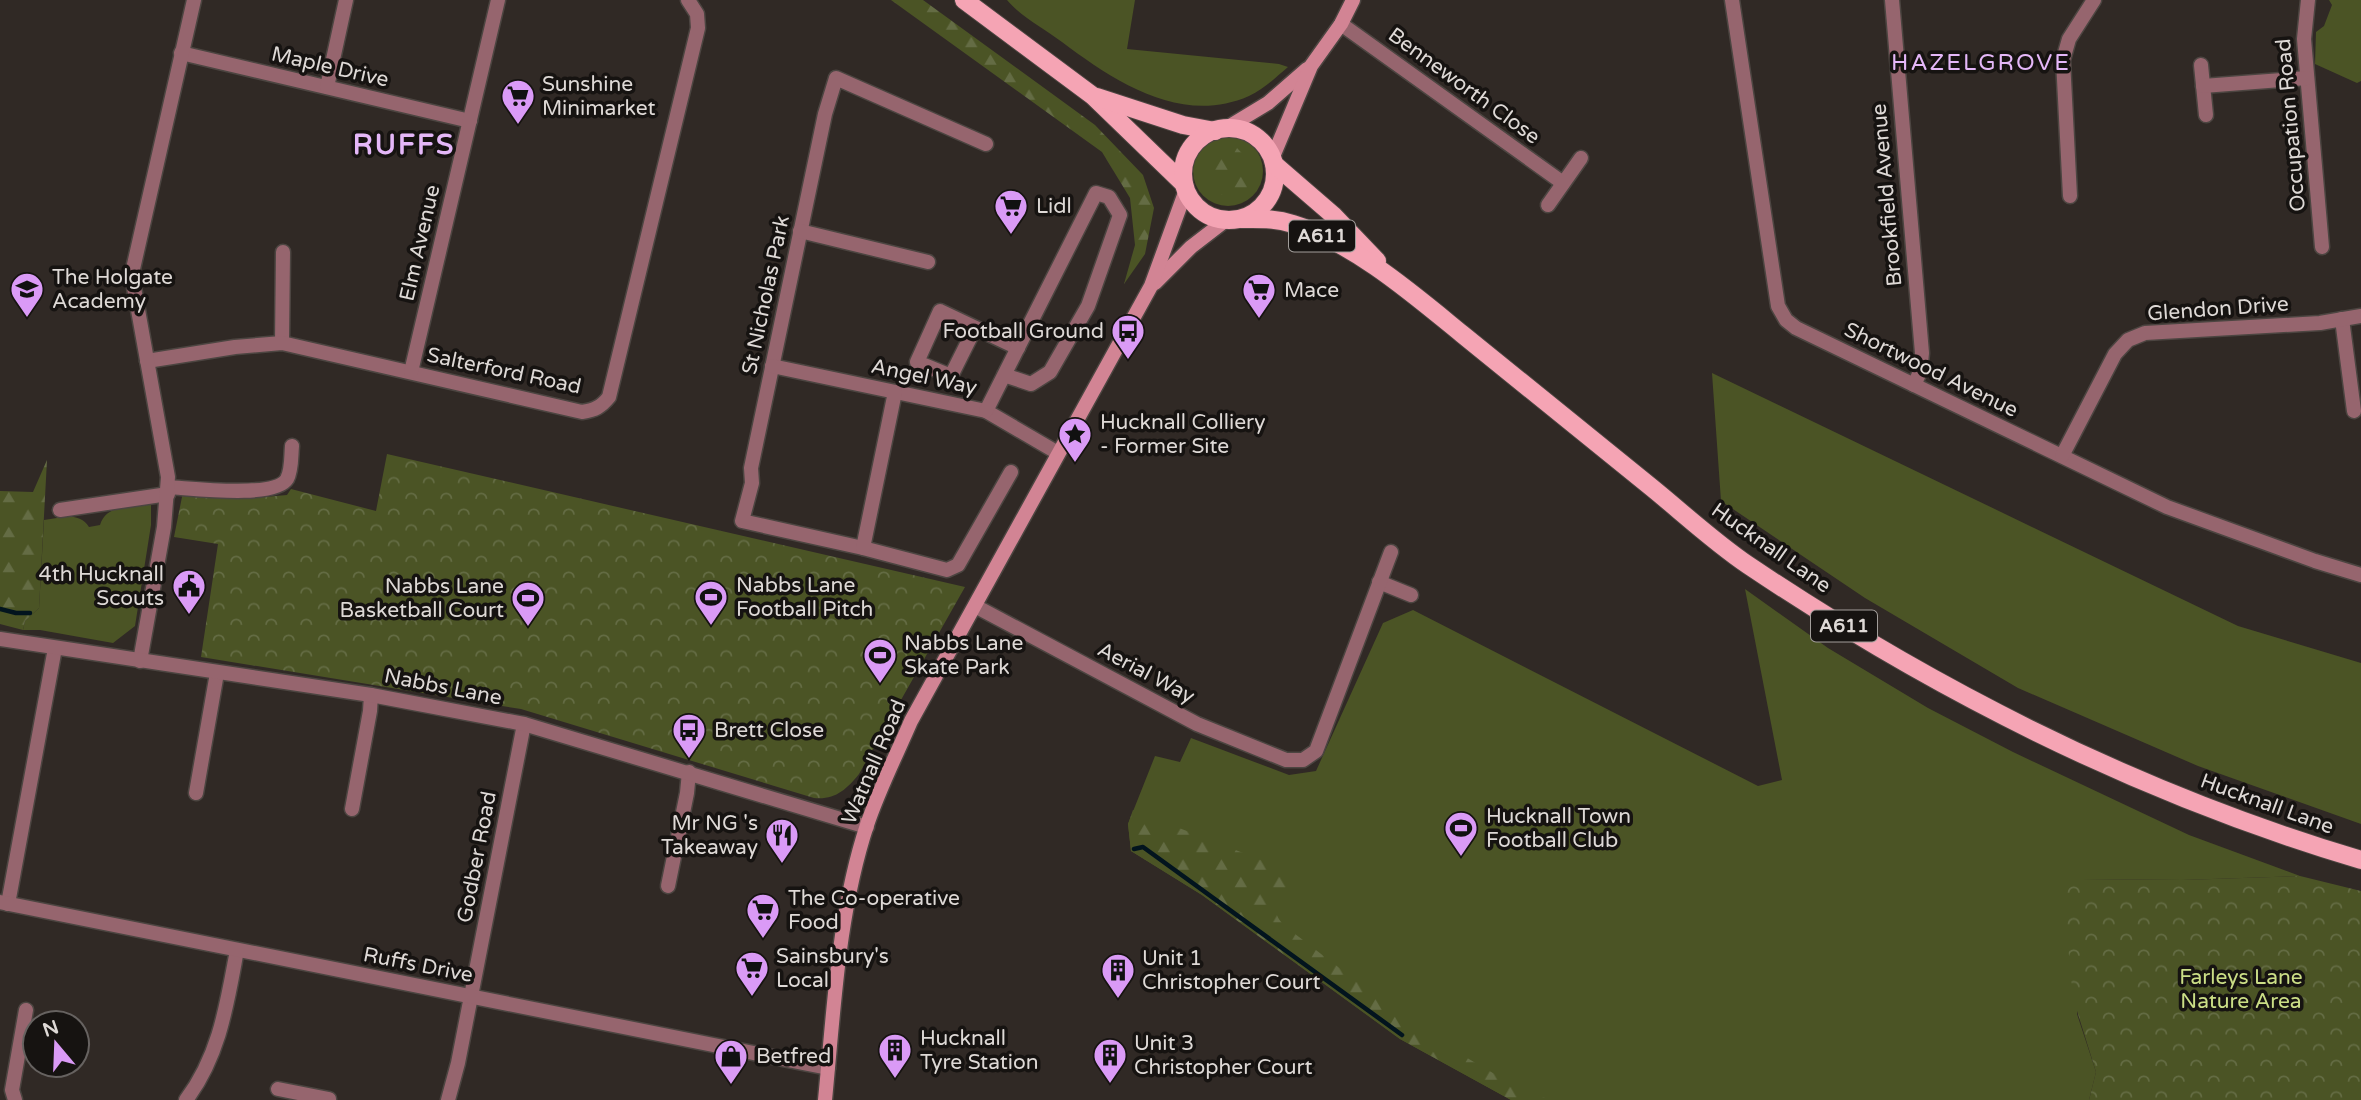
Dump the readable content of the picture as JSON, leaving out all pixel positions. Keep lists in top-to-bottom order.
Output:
{
  "streets": {
    "main road": ["A611", "Hucknall Lane", "Watnall Road"],
    "street": [
      "Maple Drive",
      "Benneworth Close",
      "Occupation Road",
      "Brookfield Avenue",
      "Elm Avenue",
      "St Nicholas Park",
      "Glendon Drive",
      "Shortwood Avenue",
      "Salterford Road",
      "Angel Way",
      "Aerial Way",
      "Nabbs Lane",
      "Godber Road",
      "Ruffs Drive"
    ]
  },
  "crossings": [
    ["Maple Drive", "Elm Avenue"],
    ["Brookfield Avenue", "Shortwood Avenue"],
    ["Elm Avenue", "Salterford Road"],
    ["St Nicholas Park", "Angel Way"],
    ["Glendon Drive", "Shortwood Avenue"],
    ["Angel Way", "Watnall Road"],
    ["Hucknall Lane", "Watnall Road"],
    ["Aerial Way", "Watnall Road"],
    ["Nabbs Lane", "Watnall Road"],
    ["Nabbs Lane", "Godber Road"],
    ["Watnall Road", "Ruffs Drive"],
    ["Godber Road", "Ruffs Drive"]
  ],
  "districts": ["HAZELGROVE", "RUFFS"],
  "parks": ["Farleys Lane Nature Area"],
  "places": {
    "supermarket": [
      "Sunshine Minimarket",
      "Lidl",
      "Mace",
      "The Co-operative Food",
      "Sainsbury's Local"
    ],
    "school or university": ["The Holgate Academy"],
    "bus stop": ["Football Ground", "Brett Close"],
    "place": ["Hucknall Colliery - Former Site"],
    "public building": ["4th Hucknall Scouts"],
    "sports": [
      "Nabbs Lane Football Pitch",
      "Nabbs Lane Basketball Court",
      "Nabbs Lane Skate Park",
      "Hucknall Town Football Club"
    ],
    "restaurant": ["Mr NG 's Takeaway"],
    "building": ["Unit 1 Christopher Court", "Hucknall Tyre Station", "Unit 3 Christopher Court"],
    "shop": ["Betfred"]
  },
  "north": "top"
}
